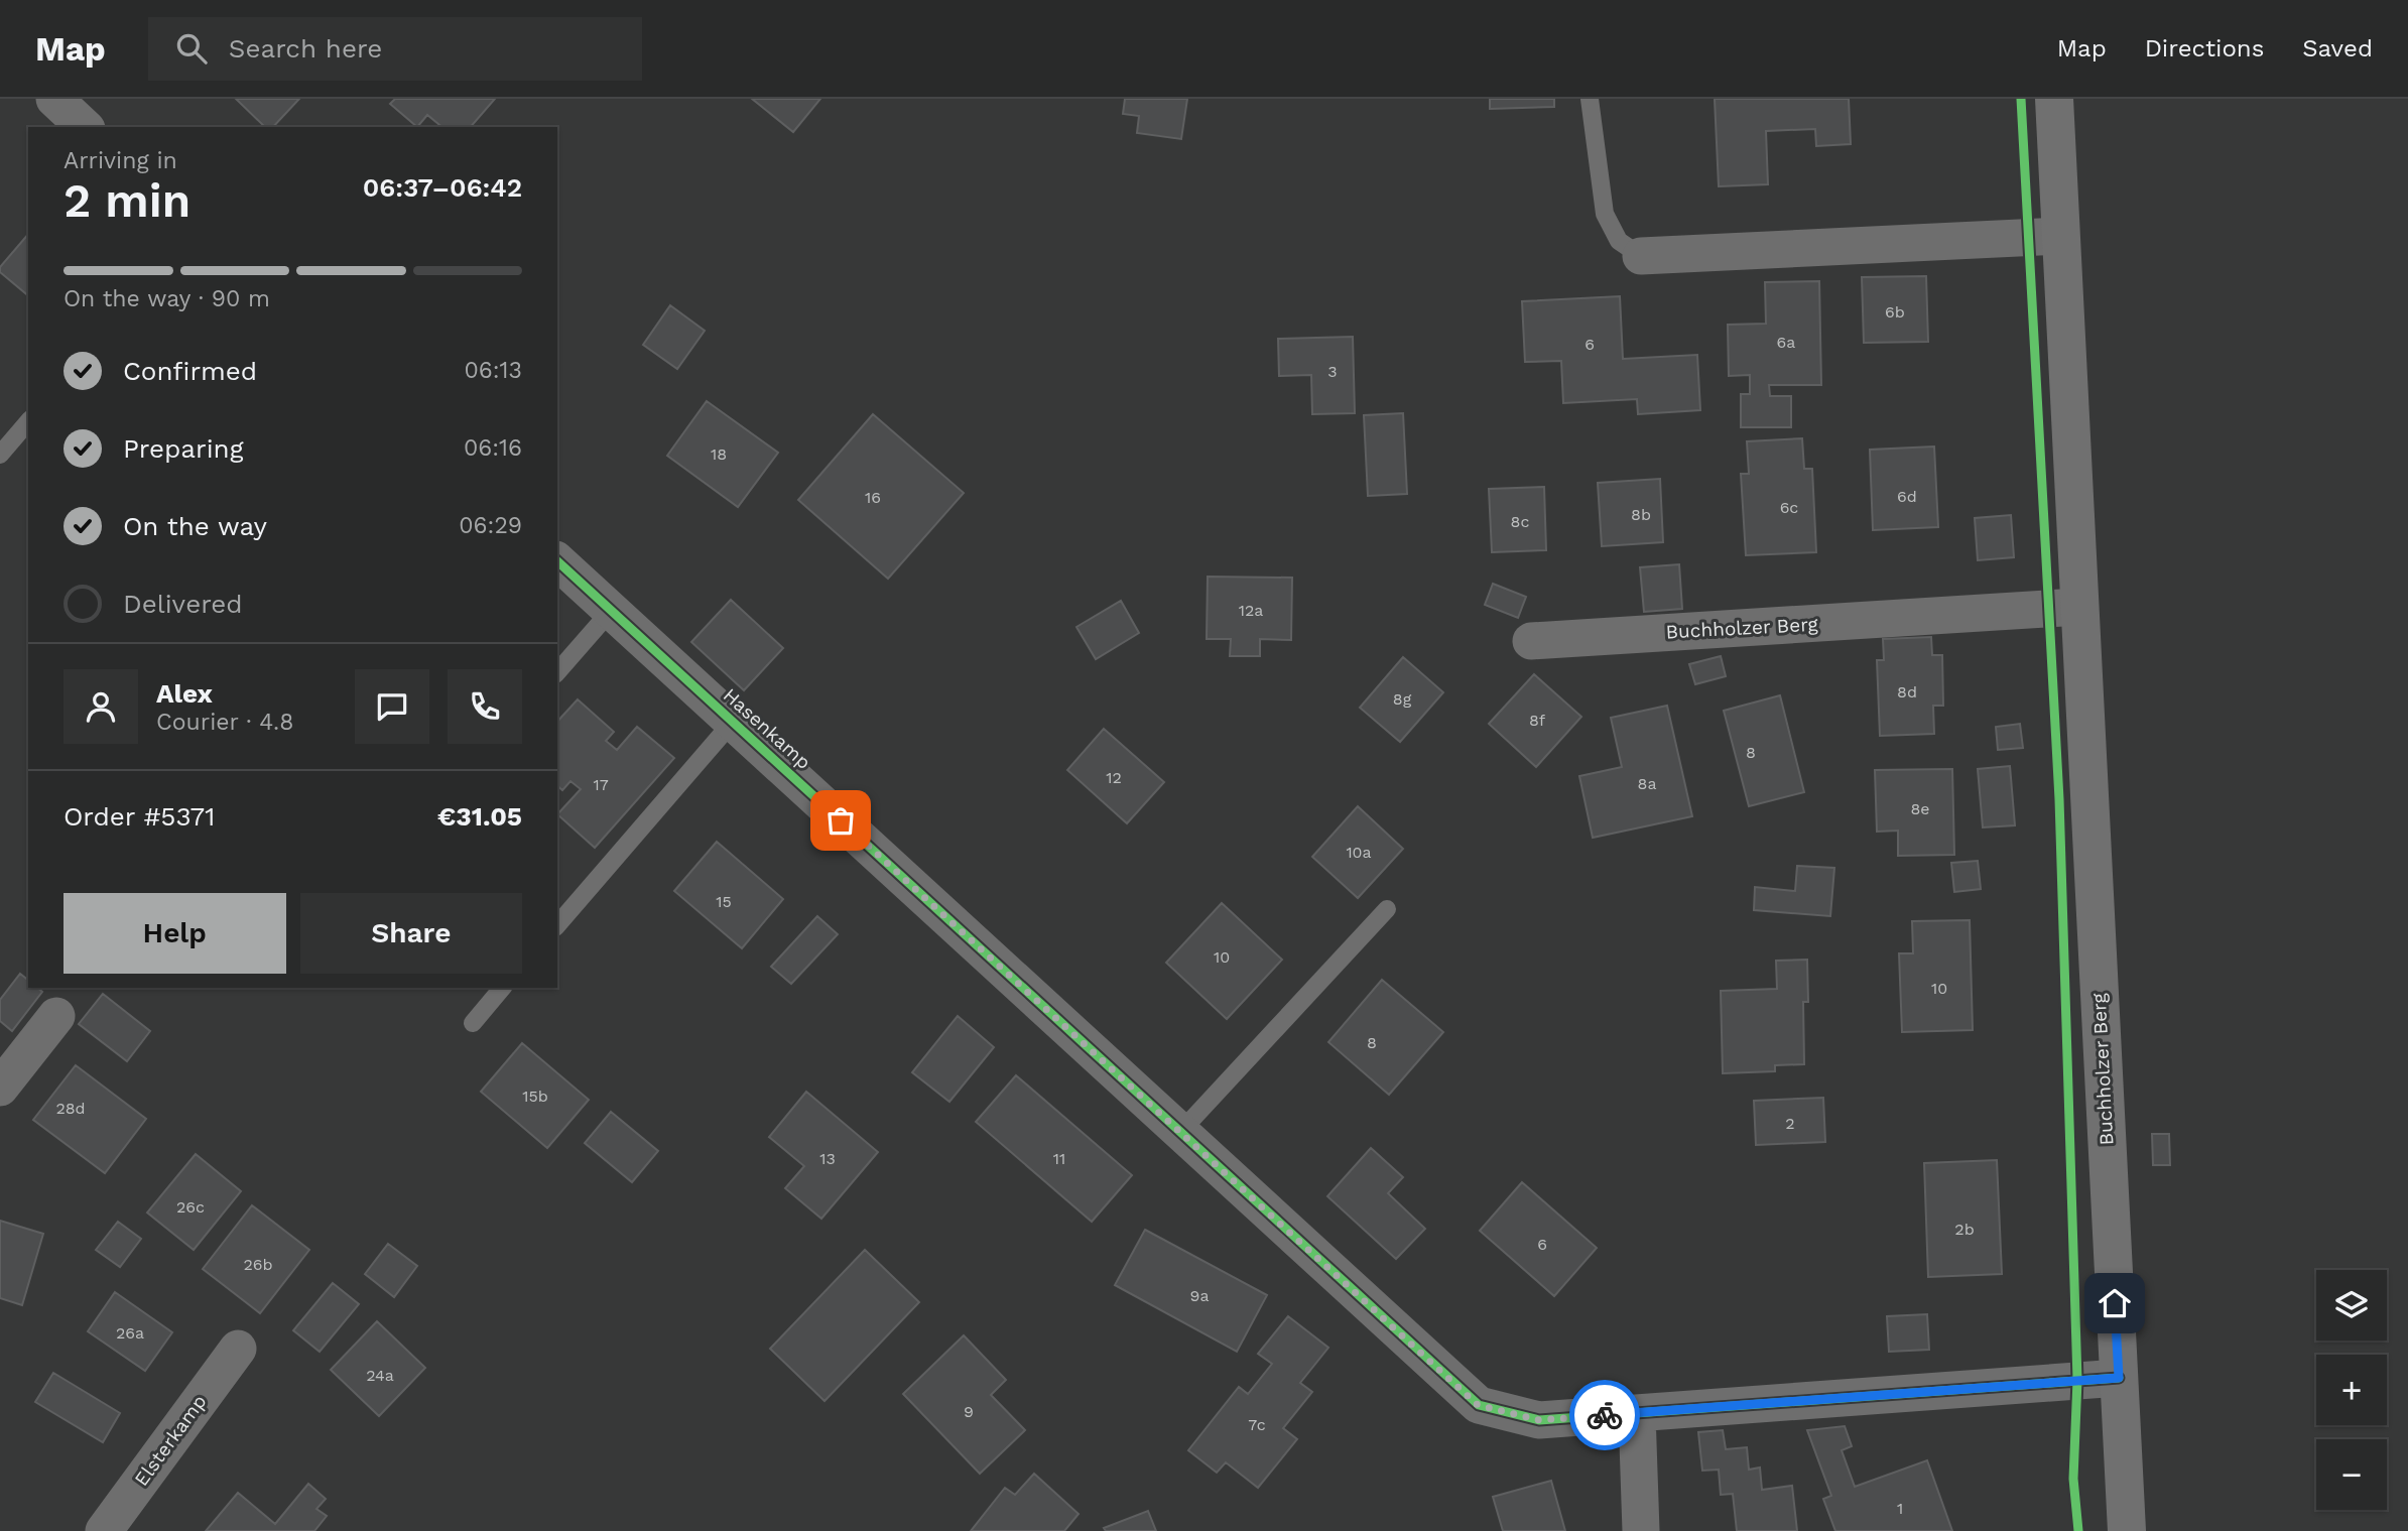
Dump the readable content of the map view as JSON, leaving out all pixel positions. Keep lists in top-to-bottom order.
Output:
{
  "streets": {
    "main road": ["Buchholzer Berg"],
    "street": ["Hasenkamp", "Elsterkamp"]
  },
  "crossings": [
    ["Buchholzer Berg", "Hasenkamp"]
  ],
  "house_numbers": [
    "6b",
    "6a",
    "6",
    "3",
    "18",
    "6d",
    "16",
    "6c",
    "8b",
    "8c",
    "12a",
    "8d",
    "8g",
    "8f",
    "8",
    "12",
    "8a",
    "17",
    "8e",
    "10a",
    "15",
    "10",
    "10",
    "8",
    "15b",
    "28d",
    "2",
    "13",
    "11",
    "26c",
    "2b",
    "6",
    "26b",
    "9a",
    "26a",
    "24a",
    "9",
    "7c",
    "1"
  ],
  "page": {
    "header": "Map",
    "search": "Search here",
    "nav": ["Map", "Directions", "Saved"],
    "heading": ["2 min", "Arriving in", "06:37–06:42"],
    "panel": [
      "Alex",
      "Courier · 4.8",
      "Order #5371",
      "€31.05"
    ],
    "bar": "On the way · 90 m",
    "list": [
      ["Confirmed", "06:13"],
      ["Preparing", "06:16"],
      ["On the way", "06:29"],
      "Delivered"
    ],
    "buttons": ["Help", "Share"],
    "map_buttons": ["+", "−"]
  }
}
